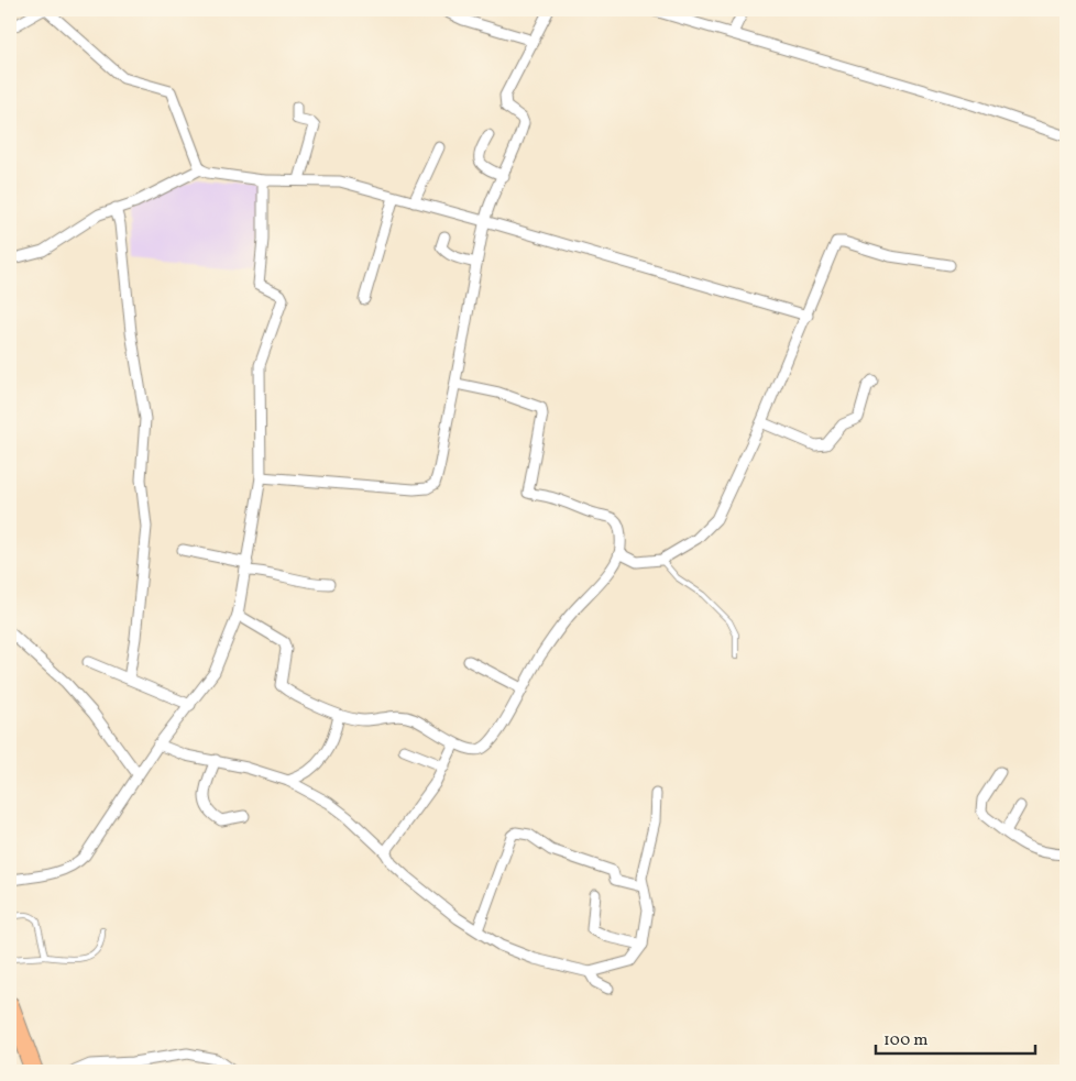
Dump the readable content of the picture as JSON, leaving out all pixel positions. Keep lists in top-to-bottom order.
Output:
{
  "scale_bar": "100 m"
}
